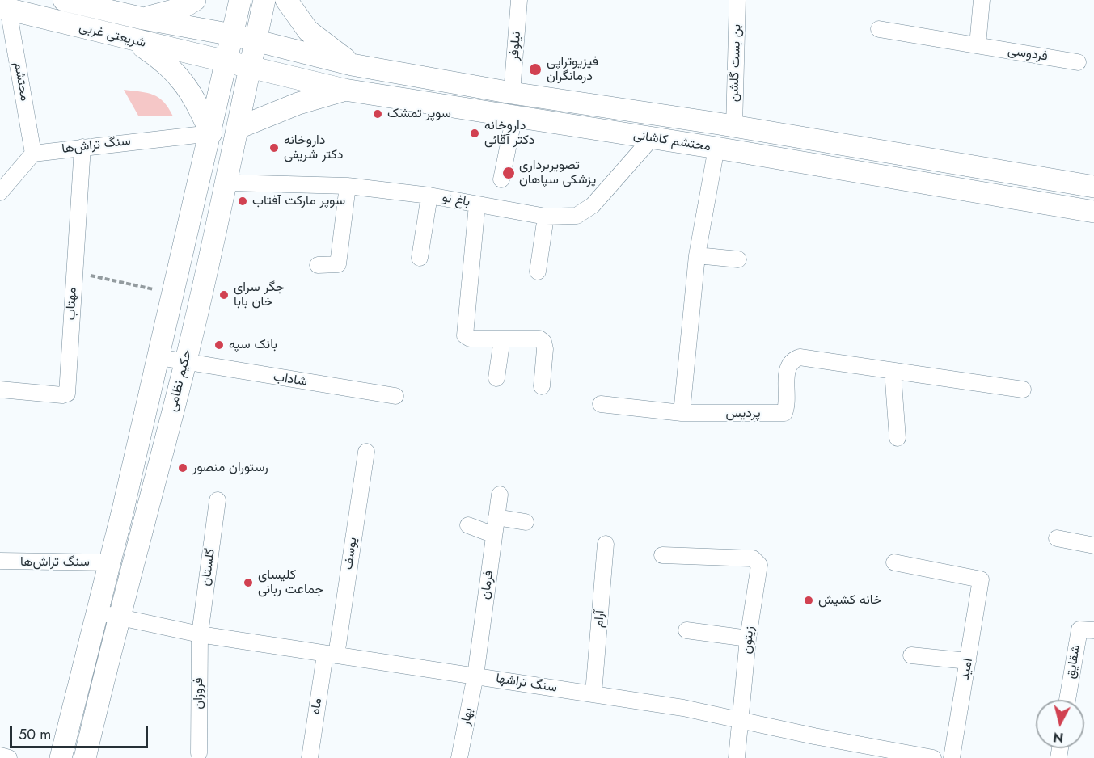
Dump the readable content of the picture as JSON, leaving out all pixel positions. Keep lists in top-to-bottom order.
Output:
{
  "streets": {
    "main road": ["شریعتی غربی", "محتشم کاشانی", "حکیم نظامی"],
    "street": [
      "نیلوفر",
      "فردوسی",
      "بن بست گلشن",
      "محتشم",
      "سنگ تراش‌ها",
      "باغ نو",
      "مهتاب",
      "شاداب",
      "پردیس",
      "یوسف",
      "گلستان",
      "فرمان",
      "آرام",
      "زیتون",
      "شقایق",
      "امید",
      "سنگ تراشها",
      "فروزان",
      "ماه",
      "بهار"
    ]
  },
  "crossings": [
    ["شریعتی غربی", "محتشم"],
    ["شریعتی غربی", "محتشم کاشانی"],
    ["شریعتی غربی", "حکیم نظامی"],
    ["نیلوفر", "محتشم کاشانی"],
    ["بن بست گلشن", "محتشم کاشانی"],
    ["محتشم", "سنگ تراش‌ها"],
    ["محتشم کاشانی", "باغ نو"],
    ["محتشم کاشانی", "حکیم نظامی"],
    ["سنگ تراش‌ها", "مهتاب"],
    ["سنگ تراش‌ها", "حکیم نظامی"],
    ["باغ نو", "حکیم نظامی"],
    ["شاداب", "حکیم نظامی"],
    ["حکیم نظامی", "سنگ تراشها"],
    ["یوسف", "سنگ تراشها"],
    ["یوسف", "ماه"],
    ["گلستان", "سنگ تراشها"],
    ["گلستان", "فروزان"],
    ["فرمان", "سنگ تراشها"],
    ["فرمان", "بهار"],
    ["آرام", "سنگ تراشها"],
    ["زیتون", "سنگ تراشها"],
    ["سنگ تراشها", "فروزان"],
    ["سنگ تراشها", "ماه"],
    ["سنگ تراشها", "بهار"]
  ],
  "places": [
    "فیزیوتراپی درمانگران",
    "سوپر تمشک",
    "داروخانه دکتر آقائی",
    "داروخانه دکتر شریفی",
    "تصویربرداری پزشکی سپاهان",
    "سوپر مارکت آفتاب",
    "جگر سرای خان بابا",
    "بانک سپه",
    "رستوران منصور",
    "کلیسای جماعت ربانی",
    "خانه کشیش"
  ],
  "scale_bar": "50 m",
  "north": "bottom"
}
